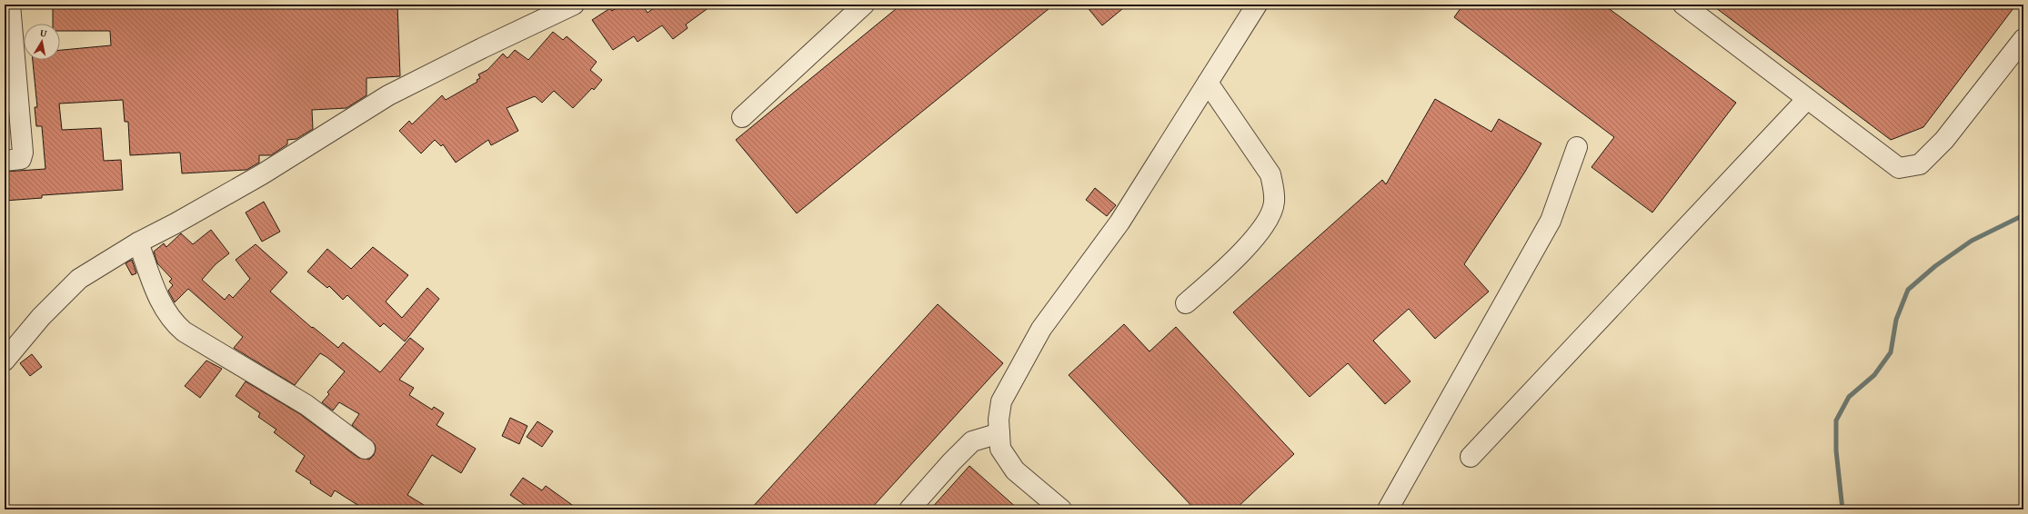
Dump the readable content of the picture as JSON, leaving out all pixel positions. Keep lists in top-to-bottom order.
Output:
{
  "north": "top"
}
